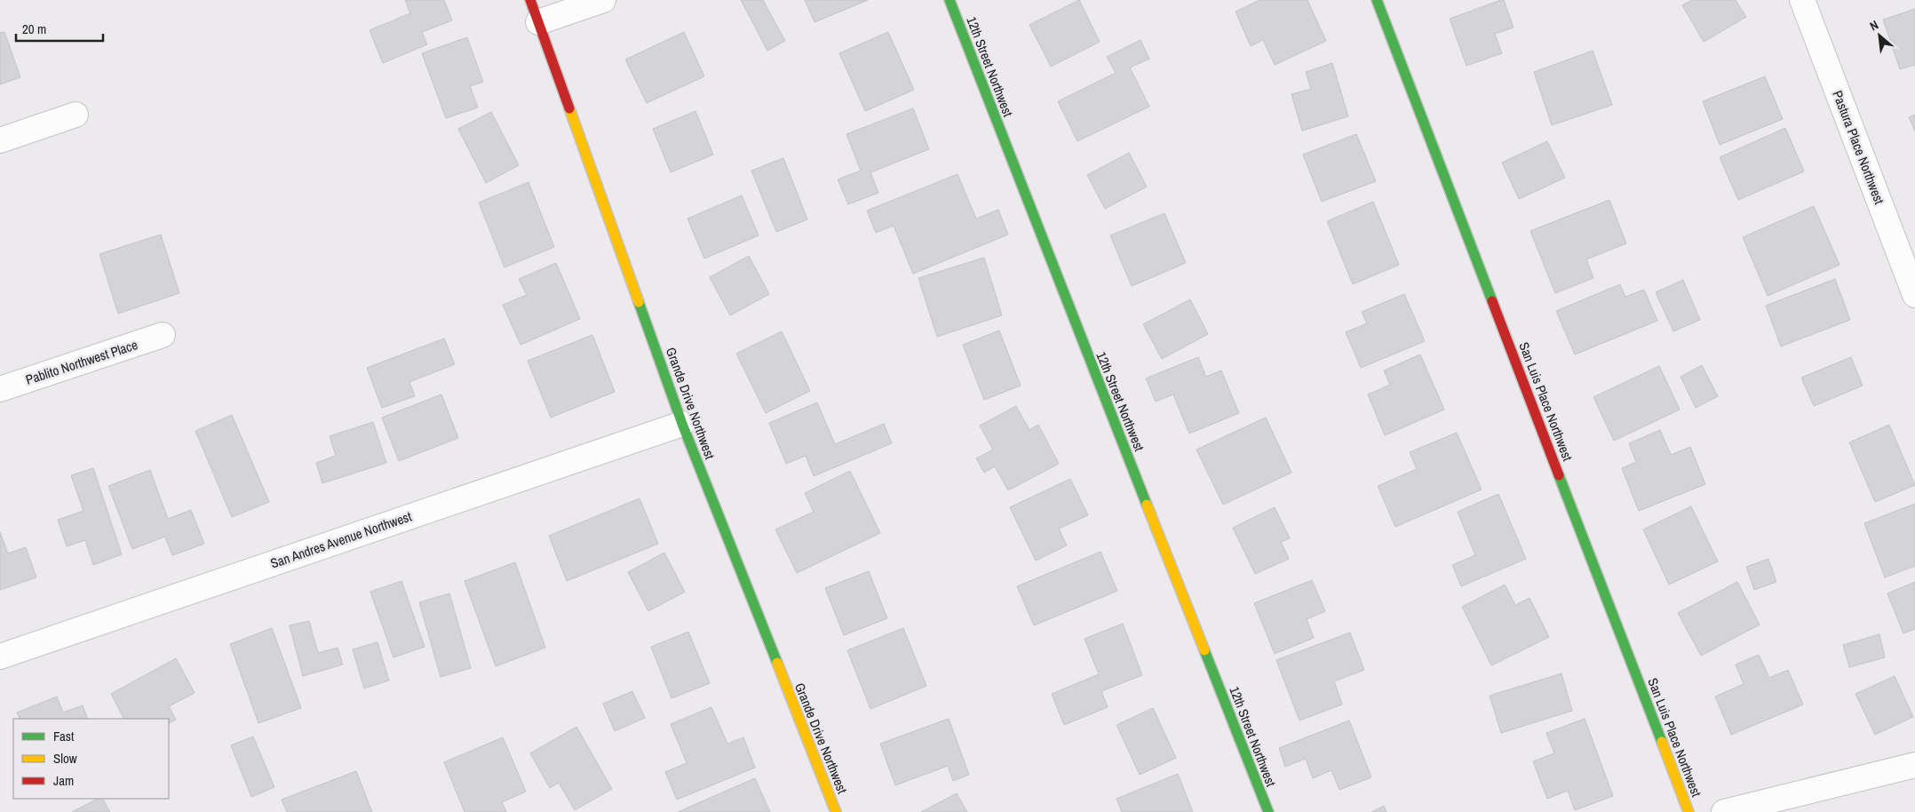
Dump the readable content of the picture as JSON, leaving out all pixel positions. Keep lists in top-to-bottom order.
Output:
{
  "streets": {
    "street": [
      "12th Street Northwest",
      "Pastura Place Northwest",
      "Pablito Northwest Place",
      "San Luis Place Northwest",
      "Grande Drive Northwest",
      "San Andres Avenue Northwest"
    ]
  },
  "crossings": [
    ["Grande Drive Northwest", "San Andres Avenue Northwest"]
  ],
  "legend": ["Fast", "Slow", "Jam"],
  "scale_bar": "20 m",
  "north": "top left"
}
